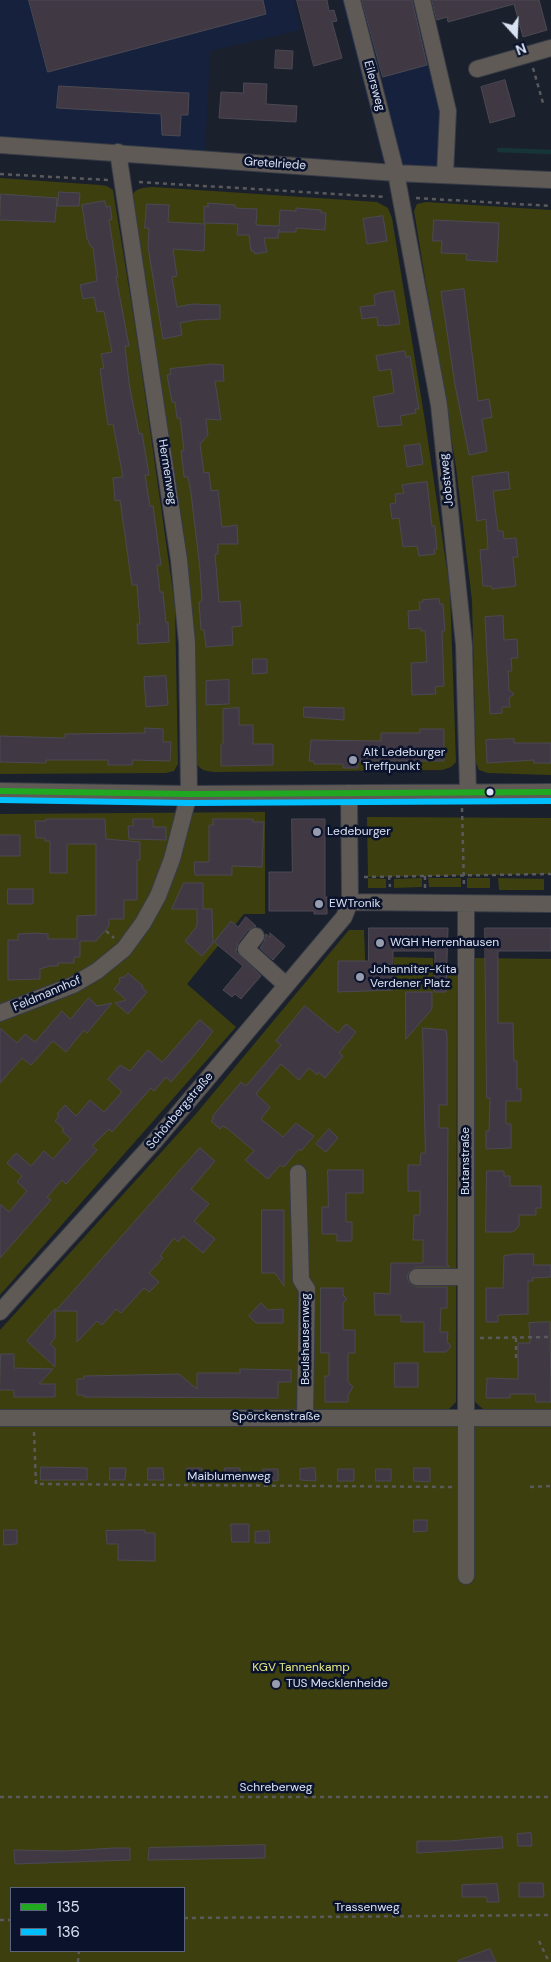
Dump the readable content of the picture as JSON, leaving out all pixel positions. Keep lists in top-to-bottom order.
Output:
{
  "streets": {
    "street": [
      "Eilersweg",
      "Gretelriede",
      "Hermenweg",
      "Jobstweg",
      "Feldmannhof",
      "Schönbergstraße",
      "Butanstraße",
      "Beulshausenweg",
      "Spörckenstraße"
    ],
    "path": ["Maiblumenweg", "Schreberweg", "Trassenweg"]
  },
  "crossings": [
    ["Eilersweg", "Gretelriede"],
    ["Eilersweg", "Jobstweg"],
    ["Gretelriede", "Hermenweg"],
    ["Gretelriede", "Jobstweg"],
    ["Hermenweg", "Feldmannhof"],
    ["Butanstraße", "Spörckenstraße"],
    ["Butanstraße", "Maiblumenweg"],
    ["Beulshausenweg", "Spörckenstraße"],
    ["Spörckenstraße", "Maiblumenweg"]
  ],
  "parks": ["KGV Tannenkamp"],
  "places": [
    "Alt Ledeburger Treffpunkt",
    "Ledeburger",
    "EWTronik",
    "WGH Herrenhausen",
    "Johanniter-Kita Verdener Platz",
    "TUS Mecklenheide"
  ],
  "lines": ["transit line 135", "transit line 136"],
  "legend": ["135", "136"],
  "north": "bottom"
}
